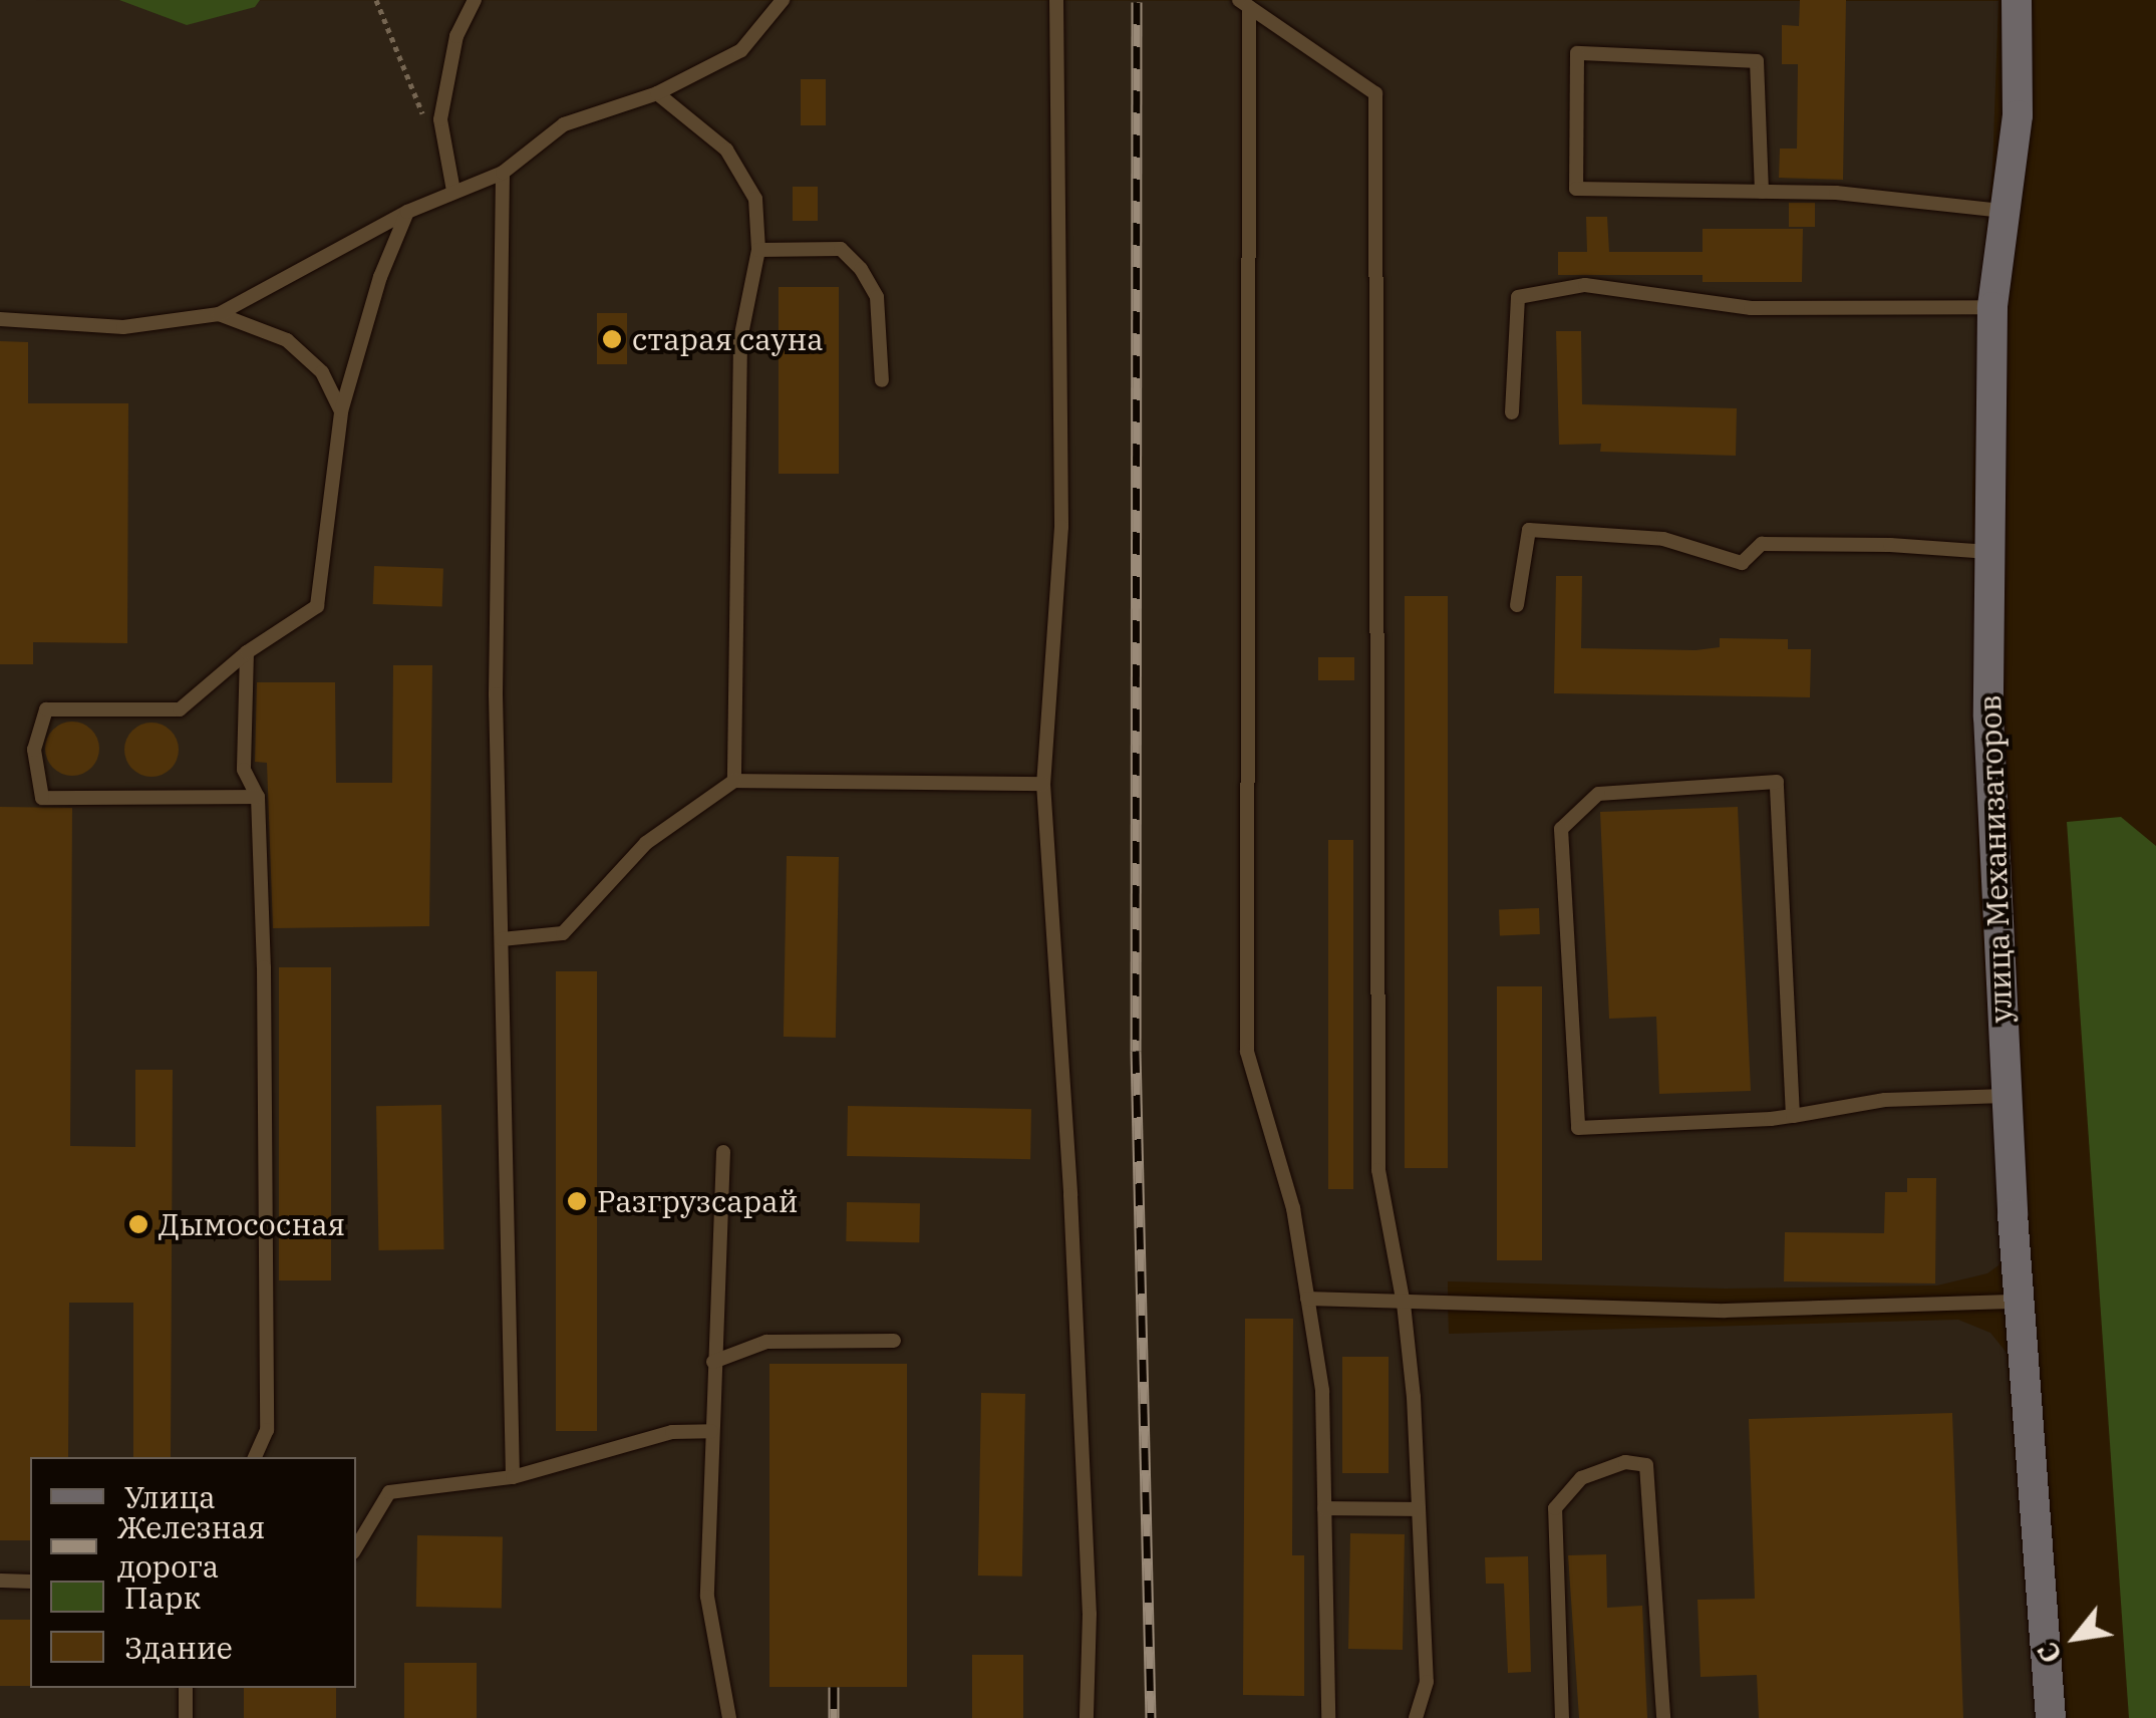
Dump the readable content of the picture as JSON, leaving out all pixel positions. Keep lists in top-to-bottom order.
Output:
{
  "streets": {
    "street": ["улица Механизаторов"]
  },
  "places": ["старая сауна", "Разгрузсарай", "Дымососная"],
  "legend": [
    "Улица",
    "Железная дорога",
    "Парк",
    "Здание"
  ],
  "north": "bottom left"
}
